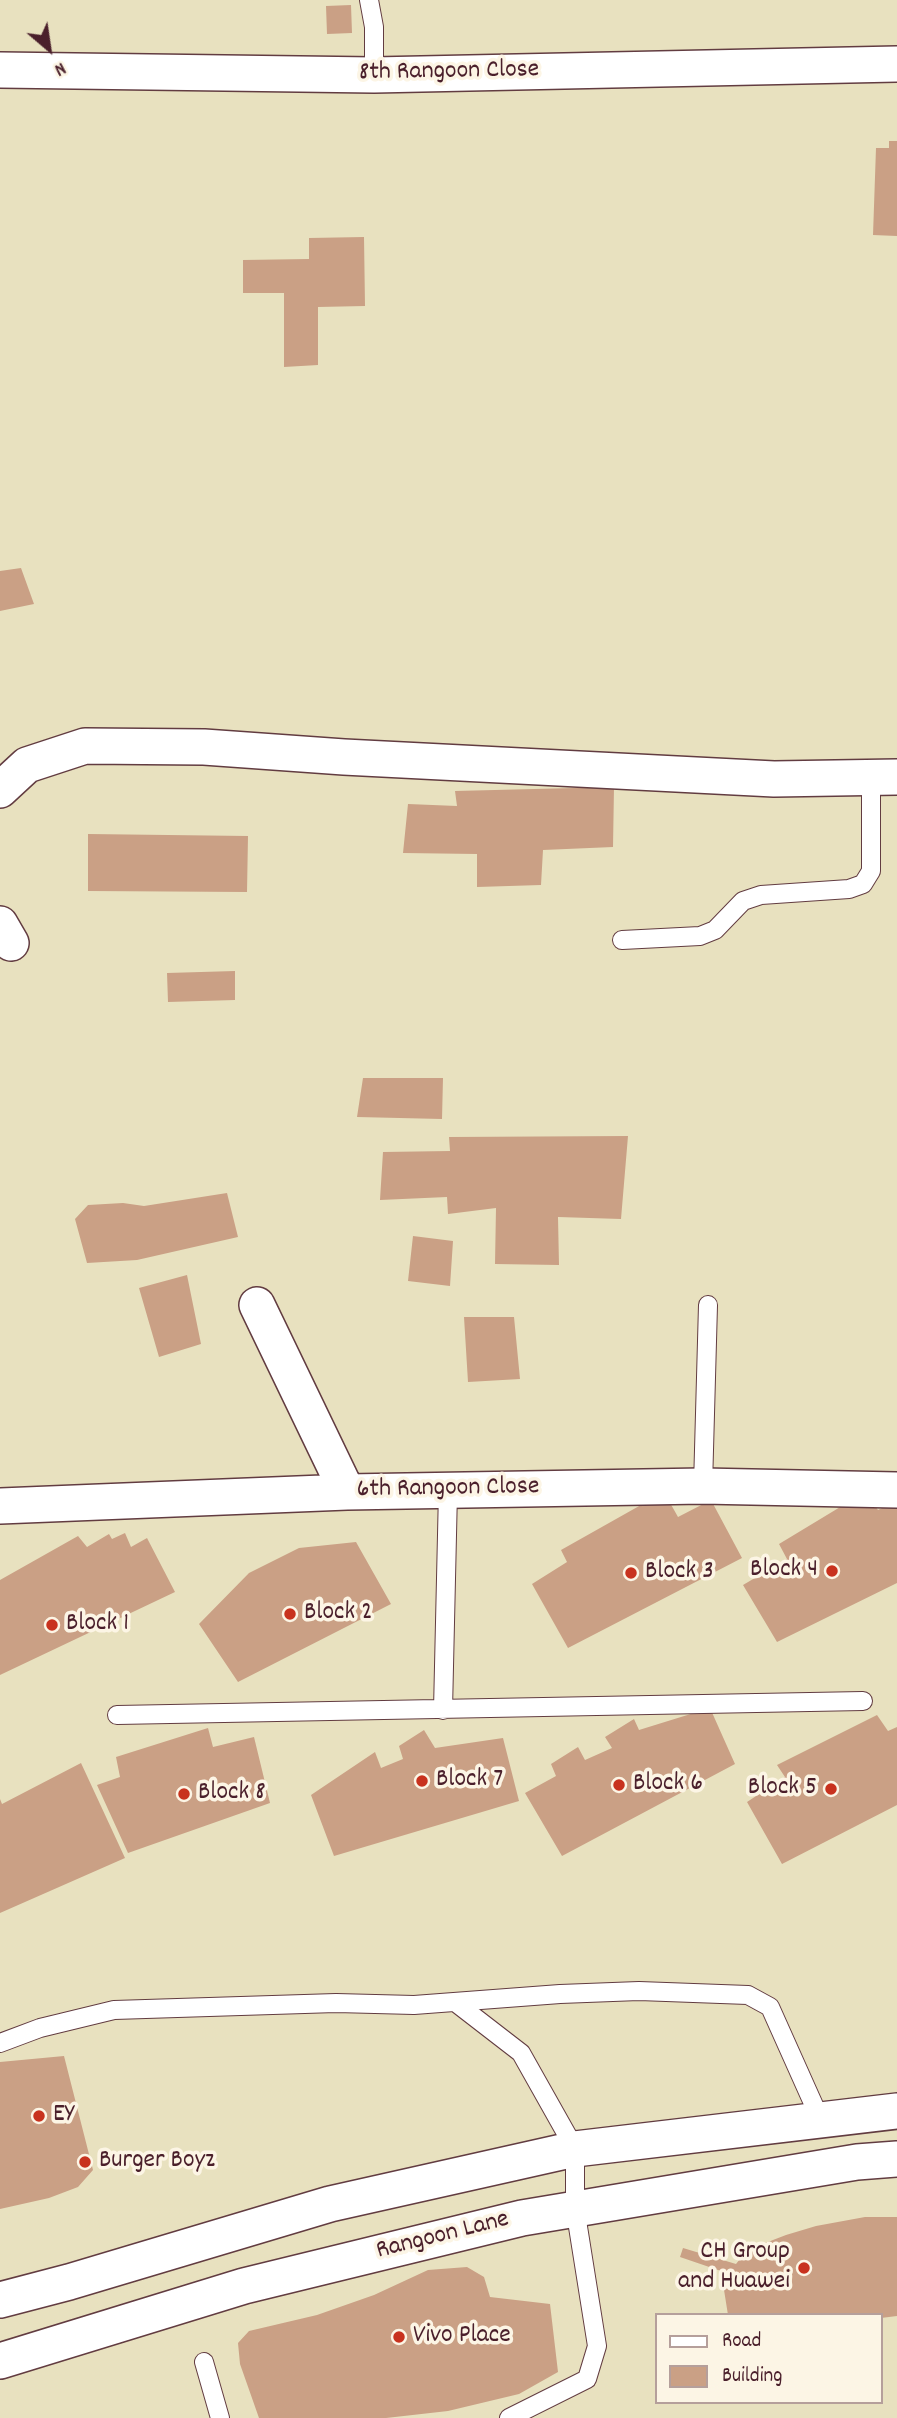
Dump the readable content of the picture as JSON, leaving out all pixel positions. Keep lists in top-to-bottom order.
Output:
{
  "streets": {
    "street": ["8th Rangoon Close", "6th Rangoon Close", "Rangoon Lane"]
  },
  "places": [
    "Block 4",
    "Block 3",
    "Block 2",
    "Block 1",
    "Block 7",
    "Block 6",
    "Block 5",
    "Block 8",
    "EY",
    "Burger Boyz",
    "CH Group and Huawei",
    "Vivo Place"
  ],
  "legend": ["Road", "Building"],
  "north": "bottom right"
}
